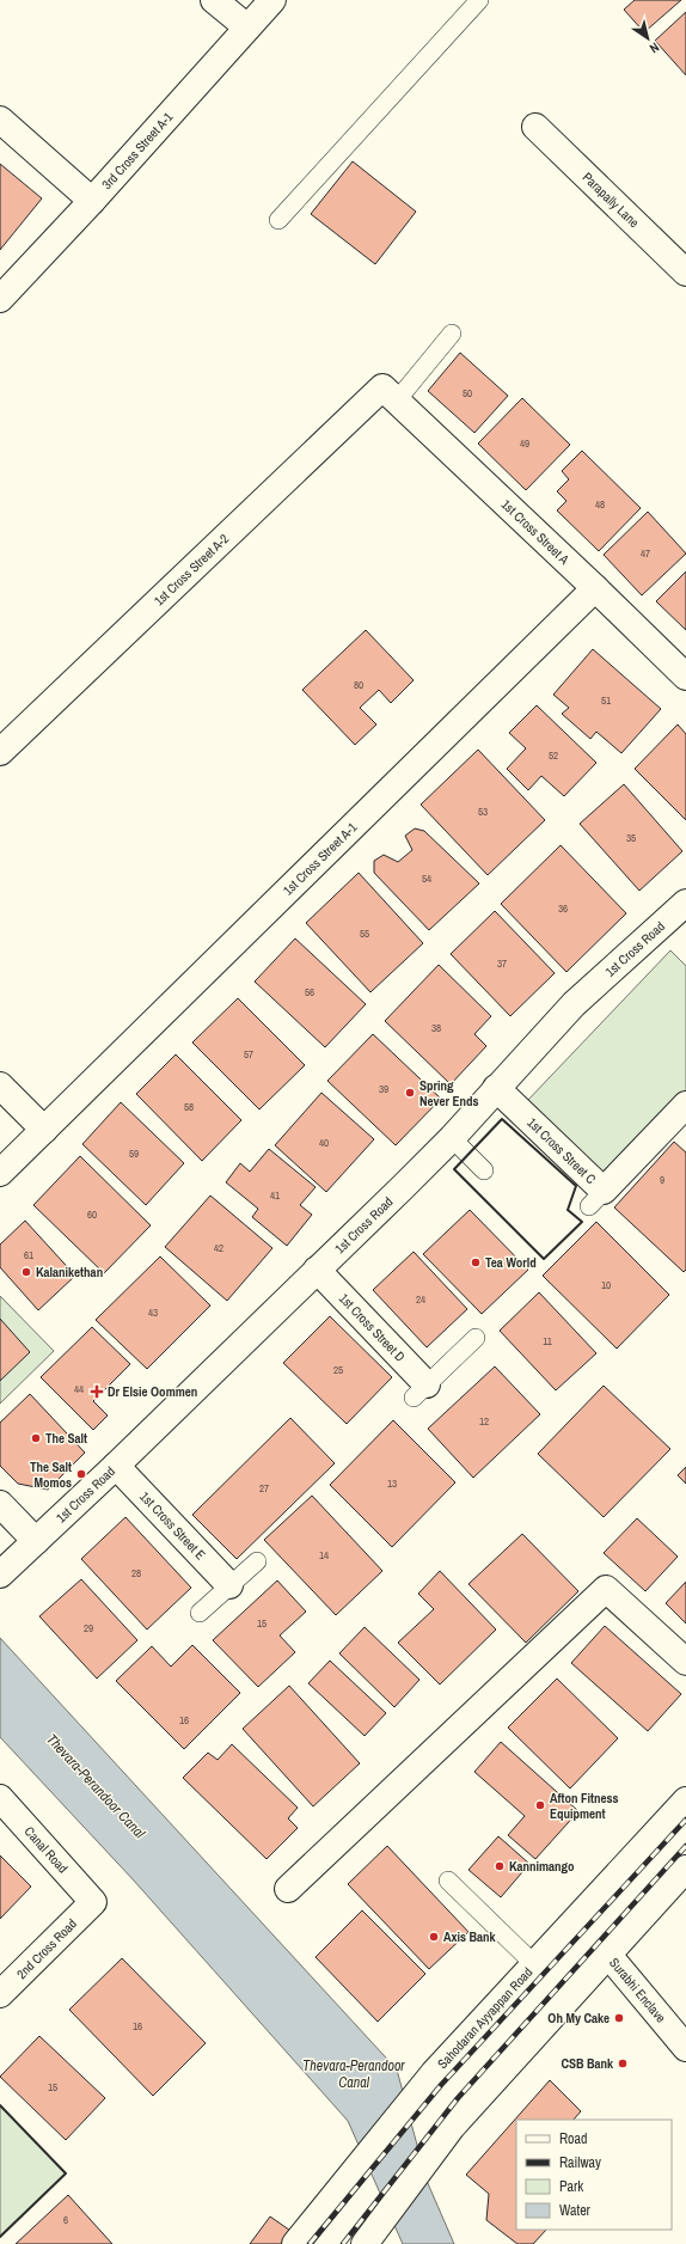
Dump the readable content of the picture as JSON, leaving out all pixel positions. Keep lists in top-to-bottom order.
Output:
{
  "streets": {
    "street": [
      "3rd Cross Street A-1",
      "Parapally Lane",
      "1st Cross Street A",
      "1st Cross Street A-2",
      "1st Cross Street A-1",
      "1st Cross Road",
      "1st Cross Street C",
      "1st Cross Street D",
      "1st Cross Street E",
      "Canal Road",
      "2nd Cross Road",
      "Surabhi Enclave",
      "Sahodaran Ayyappan Road"
    ]
  },
  "crossings": [
    ["1st Cross Street A", "1st Cross Street A-2"],
    ["1st Cross Street A", "1st Cross Street A-1"],
    ["1st Cross Road", "1st Cross Street C"],
    ["1st Cross Road", "1st Cross Street D"],
    ["1st Cross Road", "1st Cross Street E"],
    ["Canal Road", "2nd Cross Road"]
  ],
  "water": ["Thevara-Perandoor Canal"],
  "places": {
    "other": [
      "Spring Never Ends",
      "Tea World",
      "Kalanikethan",
      "The Salt",
      "The Salt Momos",
      "Afton Fitness Equipment",
      "Kannimango",
      "Axis Bank",
      "Oh My Cake",
      "CSB Bank"
    ],
    "health": ["Dr Elsie Oommen"]
  },
  "house_numbers": [
    "50",
    "49",
    "48",
    "47",
    "80",
    "51",
    "52",
    "53",
    "35",
    "54",
    "36",
    "55",
    "37",
    "56",
    "38",
    "57",
    "39",
    "58",
    "40",
    "59",
    "9",
    "41",
    "60",
    "42",
    "61",
    "10",
    "24",
    "43",
    "11",
    "25",
    "44",
    "12",
    "13",
    "27",
    "14",
    "28",
    "15",
    "29",
    "16",
    "16",
    "15",
    "6"
  ],
  "legend": [
    "Road",
    "Railway",
    "Park",
    "Water"
  ],
  "north": "bottom right"
}
